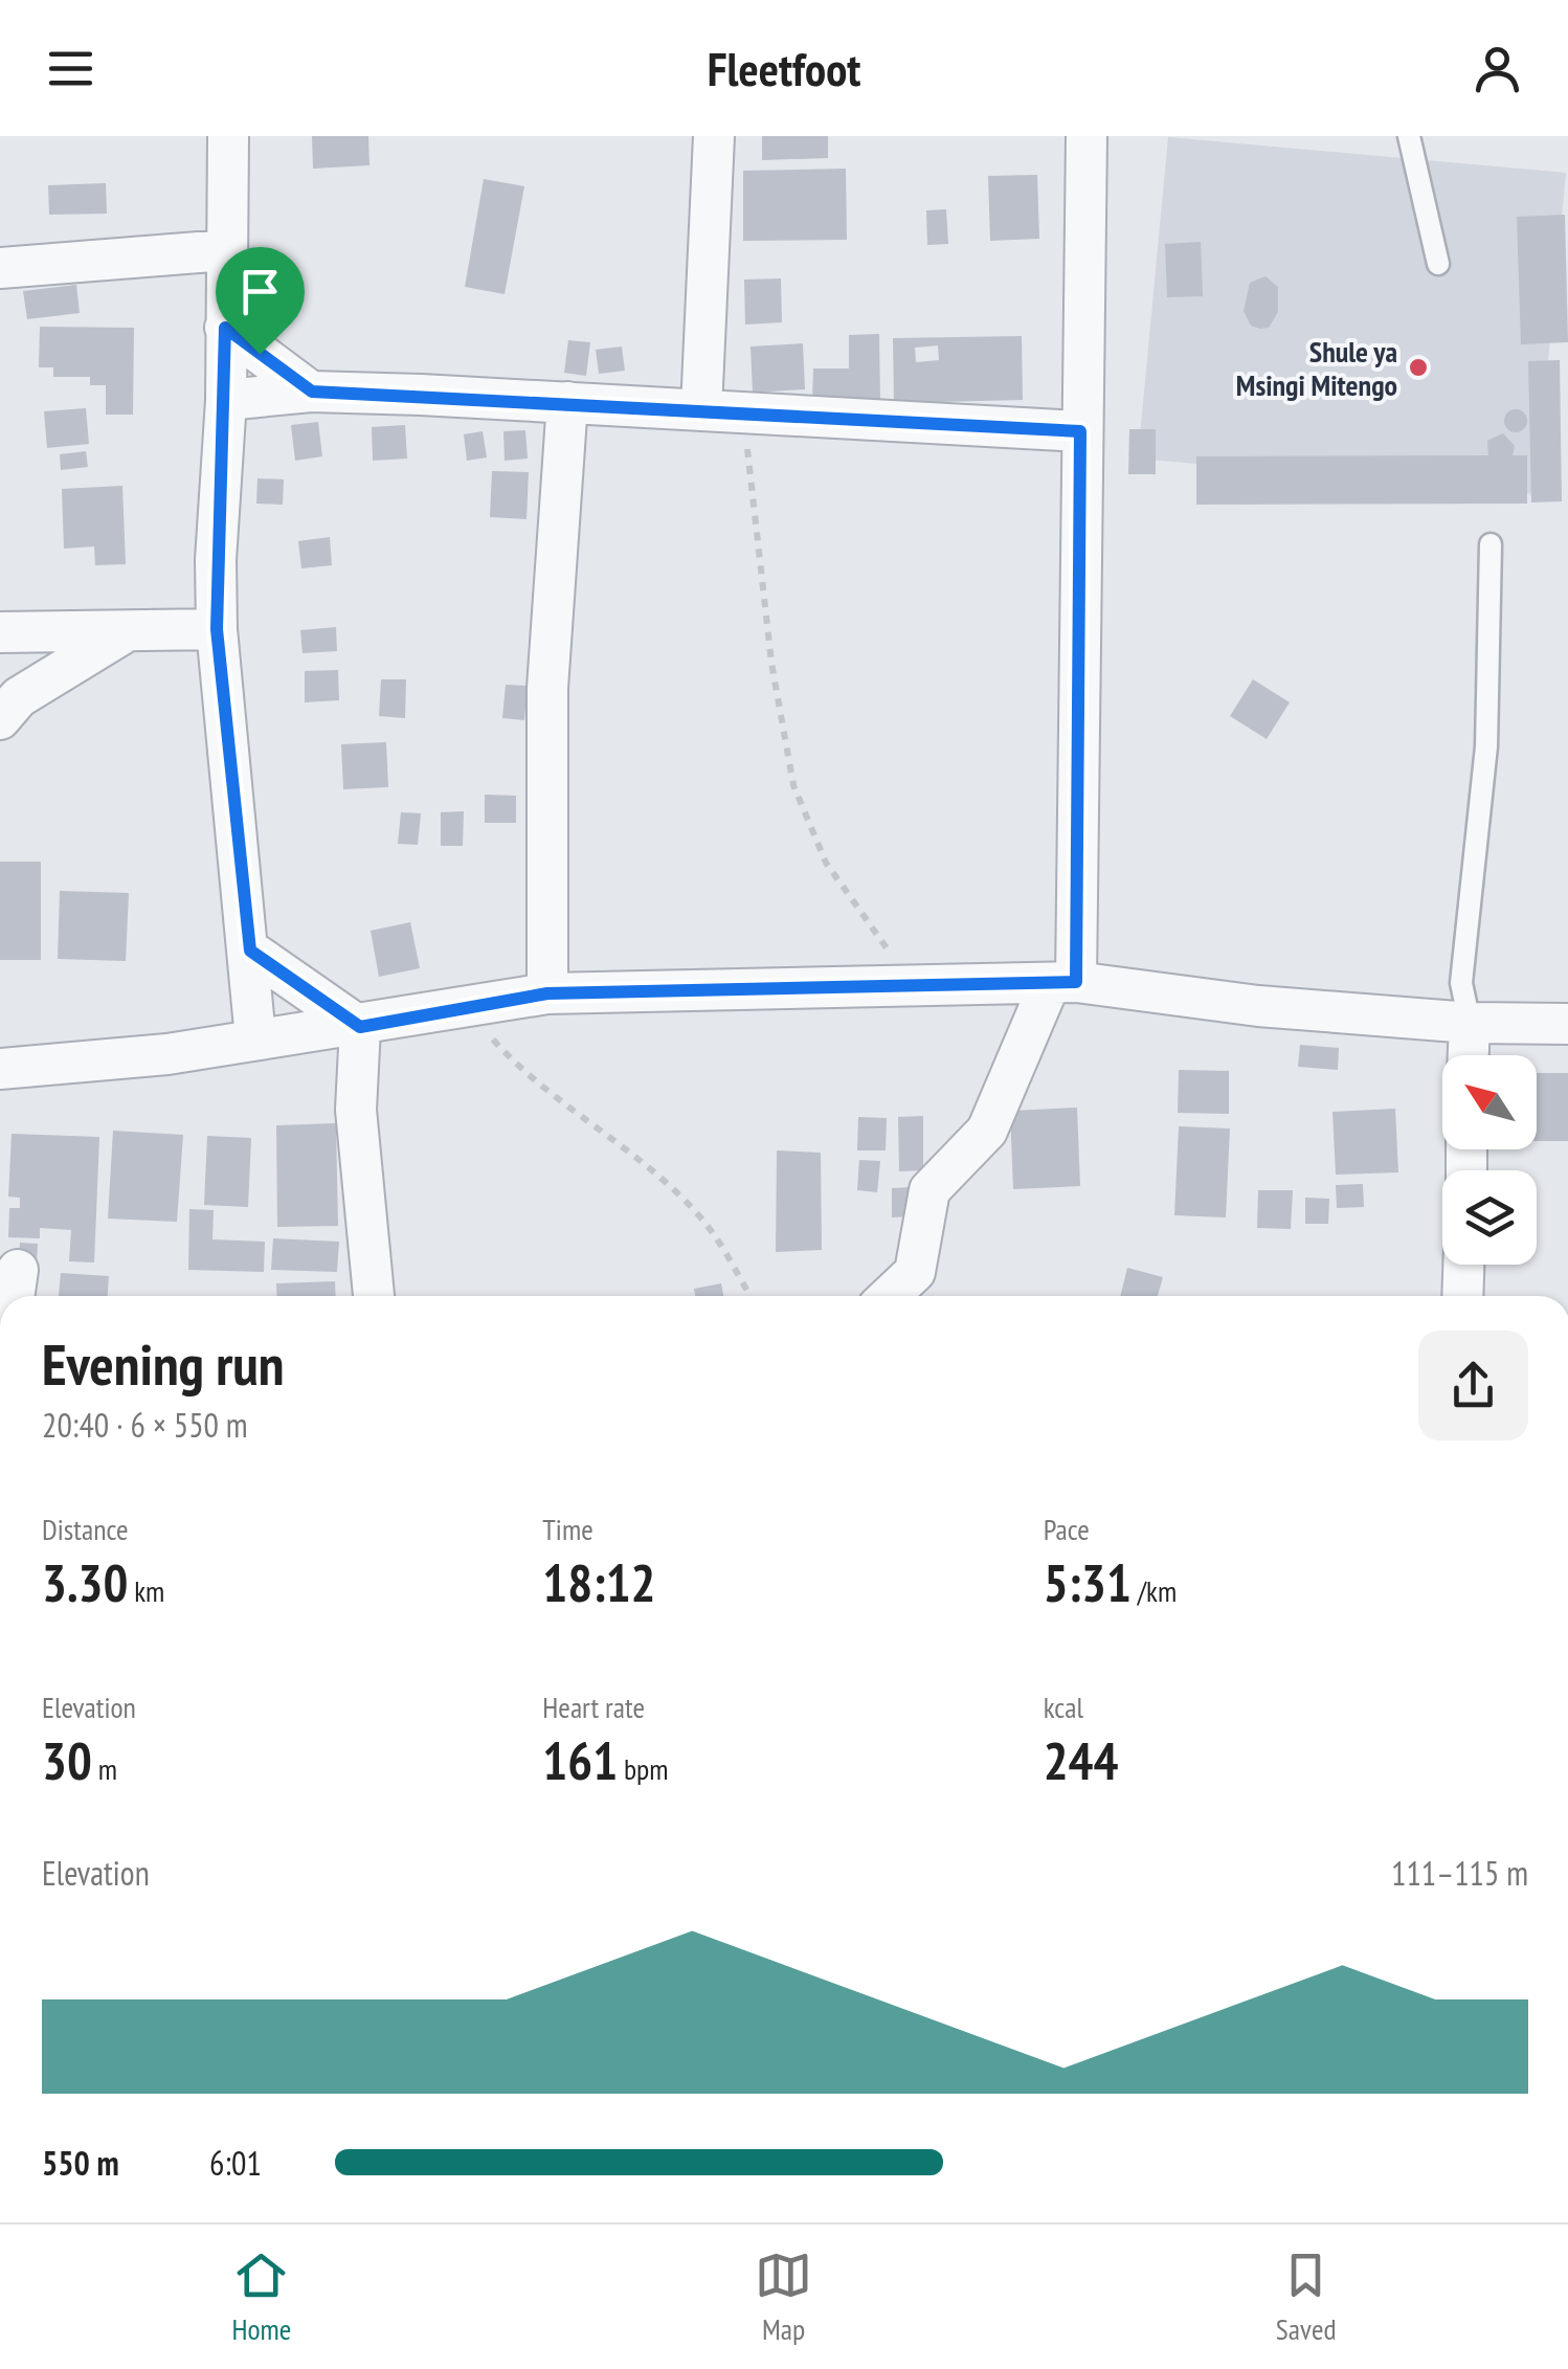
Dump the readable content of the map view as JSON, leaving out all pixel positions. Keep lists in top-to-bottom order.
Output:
{
  "places": ["Shule ya Msingi Mitengo"],
  "north": "top left",
  "page": {
    "header": "Fleetfoot",
    "heading": ["Evening run", "20:40 · 6 × 550 m"],
    "stats": [
      ["Distance", "3.30 km"],
      ["Time", "18:12"],
      ["Pace", "5:31 /km"],
      ["Elevation", "30 m"],
      ["Heart rate", "161 bpm"],
      ["kcal", "244"]
    ],
    "chart": ["Elevation", "111–115 m"],
    "list": [
      {
        "name": "550 m",
        "note": "6:01"
      }
    ],
    "tabs": ["Home", "Map", "Saved"]
  }
}
